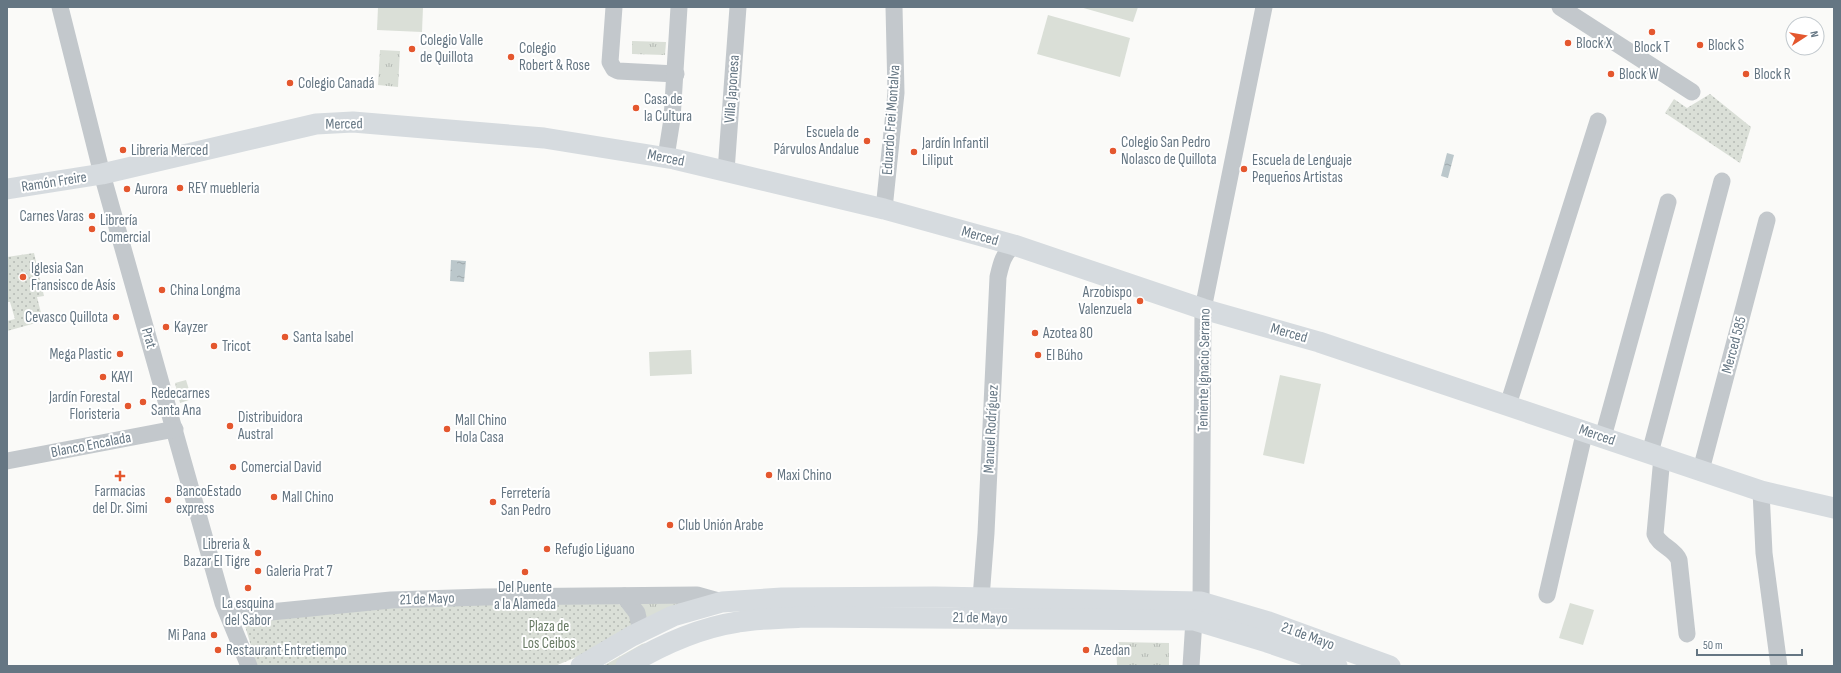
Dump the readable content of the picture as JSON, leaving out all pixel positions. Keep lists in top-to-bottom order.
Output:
{
  "streets": {
    "main road": ["Merced", "Ramón Freire", "21 de Mayo"],
    "street": [
      "Villa Japonesa",
      "Eduardo Frei Montalva",
      "Prat",
      "Merced 585",
      "Teniente Ignacio Serrano",
      "Manuel Rodríguez",
      "Blanco Encalada"
    ]
  },
  "crossings": [
    ["Villa Japonesa", "Merced"],
    ["Eduardo Frei Montalva", "Merced"],
    ["Merced", "Ramón Freire"],
    ["Merced", "Prat"],
    ["Merced", "Merced 585"],
    ["Merced", "Teniente Ignacio Serrano"],
    ["Merced", "Manuel Rodríguez"],
    ["Ramón Freire", "Prat"],
    ["Prat", "Blanco Encalada"],
    ["Prat", "21 de Mayo"],
    ["Teniente Ignacio Serrano", "21 de Mayo"],
    ["Manuel Rodríguez", "21 de Mayo"]
  ],
  "parks": ["Plaza de Los Ceibos"],
  "places": {
    "other": [
      "Block T",
      "Block X",
      "Block S",
      "Colegio Valle de Quillota",
      "Colegio Robert & Rose",
      "Block W",
      "Block R",
      "Colegio Canadá",
      "Casa de la Cultura",
      "Escuela de Párvulos Andalue",
      "Libreria Merced",
      "Colegio San Pedro Nolasco de Quillota",
      "Jardín Infantil Liliput",
      "Escuela de Lenguaje Pequeños Artistas",
      "REY muebleria",
      "Aurora",
      "Carnes Varas",
      "Librería Comercial",
      "Iglesia San Fransisco de Asís",
      "China Longma",
      "Arzobispo Valenzuela",
      "Cevasco Quillota",
      "Kayzer",
      "Azotea 80",
      "Santa Isabel",
      "Tricot",
      "Mega Plastic",
      "El Búho",
      "KAYI",
      "Redecarnes Santa Ana",
      "Jardín Forestal Floristeria",
      "Distribuidora Austral",
      "Mall Chino Hola Casa",
      "Comercial David",
      "Maxi Chino",
      "Mall Chino",
      "BancoEstado express",
      "Ferretería San Pedro",
      "Club Unión Arabe",
      "Refugio Liguano",
      "Libreria & Bazar El Tigre",
      "Galeria Prat 7",
      "Del Puente a la Alameda",
      "La esquina del Sabor",
      "Mi Pana",
      "Restaurant Entretiempo",
      "Azedan"
    ],
    "health": ["Farmacias del Dr. Simi"]
  },
  "scale_bar": "50 m",
  "north": "right"
}
